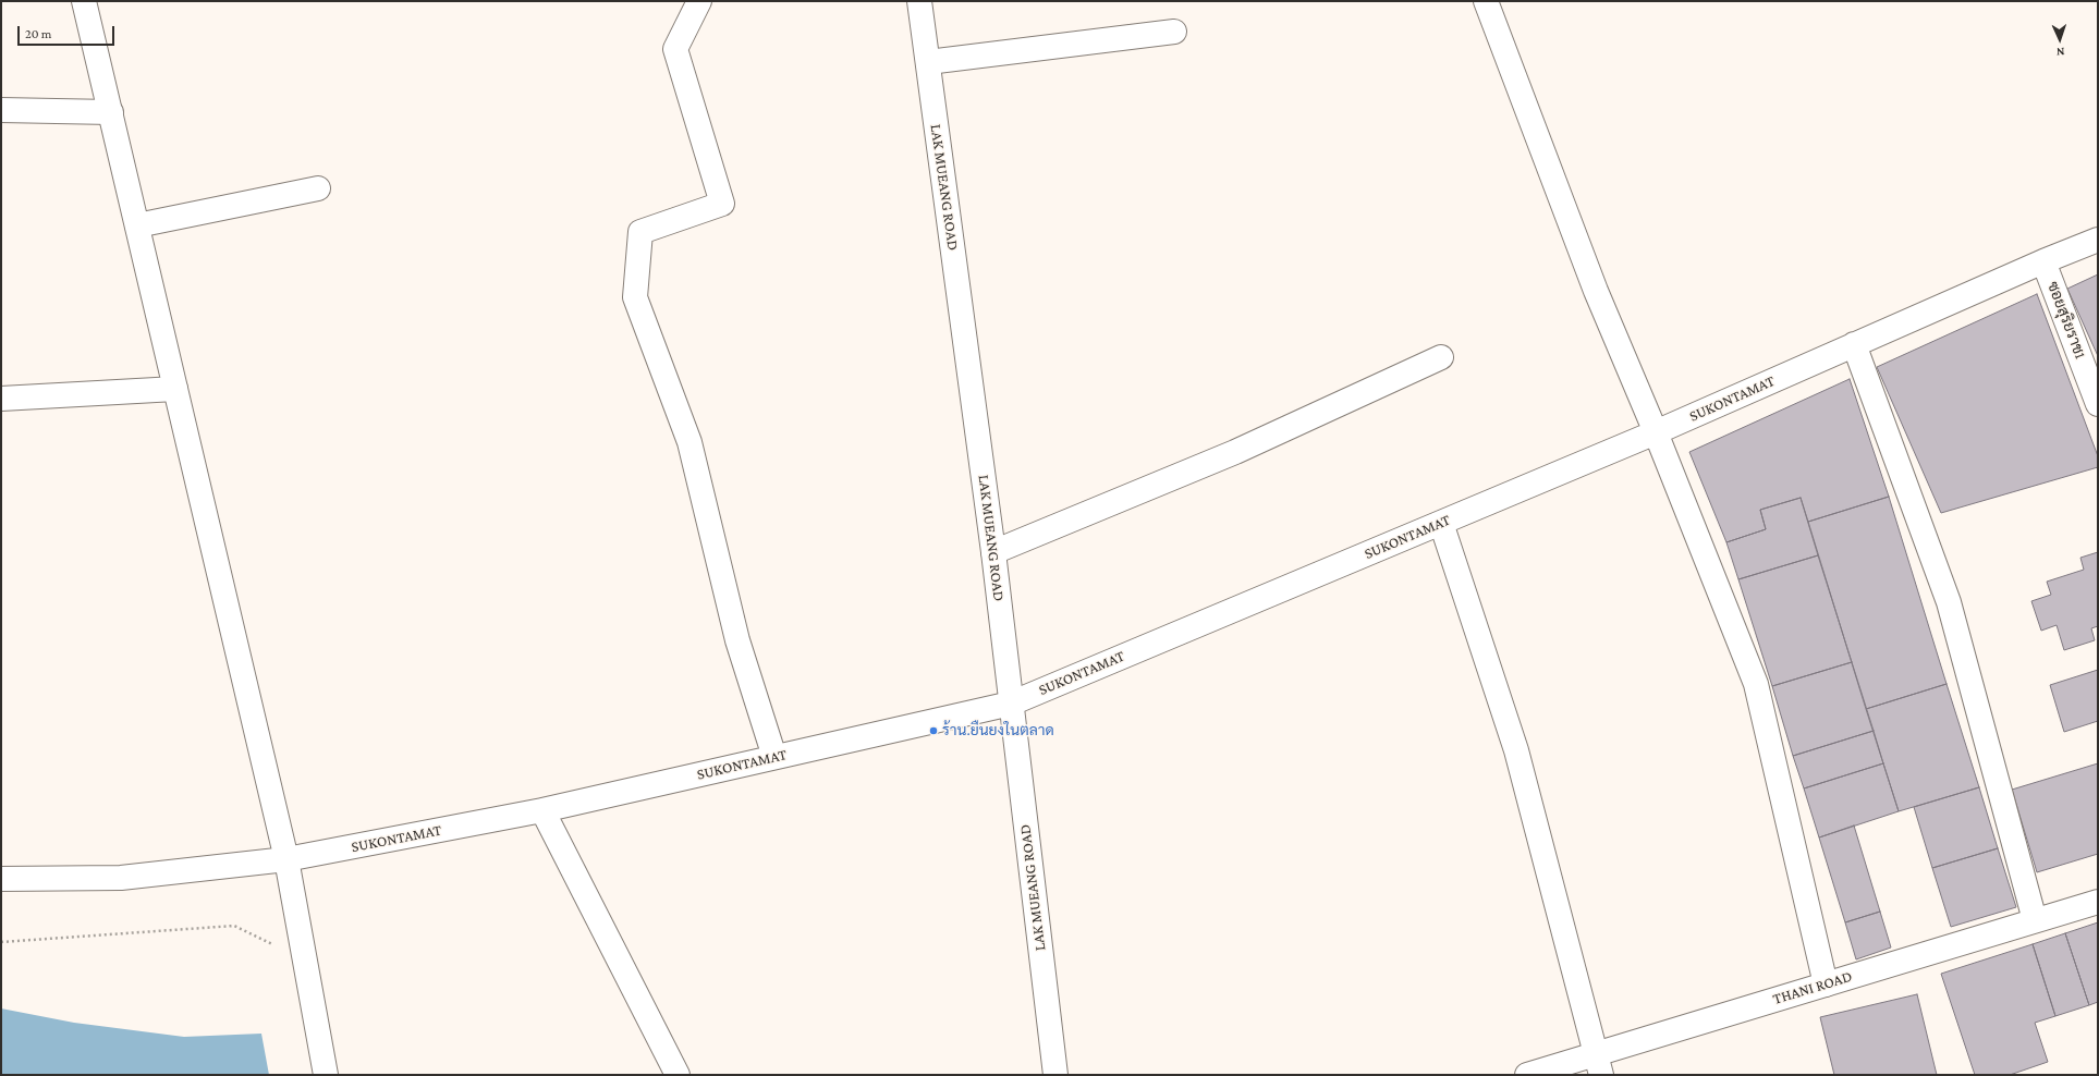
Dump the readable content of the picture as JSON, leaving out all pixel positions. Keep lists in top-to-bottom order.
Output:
{
  "streets": {
    "street": [
      "LAK MUEANG ROAD",
      "ซอยสุริยราช1",
      "SUKONTAMAT",
      "THANI ROAD"
    ]
  },
  "crossings": [
    ["LAK MUEANG ROAD", "SUKONTAMAT"],
    ["ซอยสุริยราช1", "SUKONTAMAT"]
  ],
  "places": ["ร้าน.ยืนยงในตลาด"],
  "scale_bar": "20 m",
  "north": "bottom"
}
